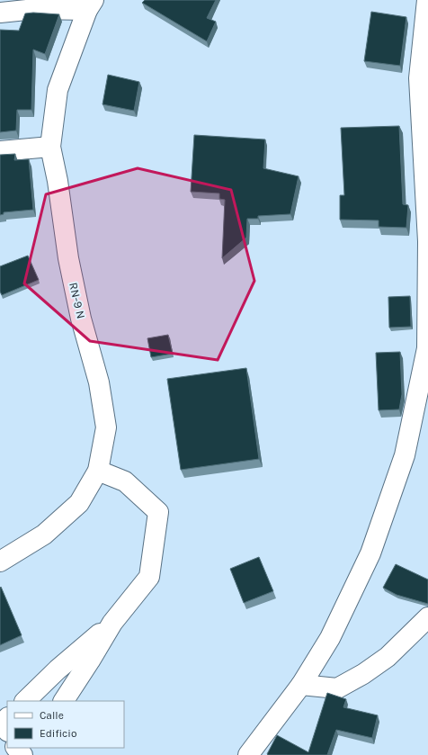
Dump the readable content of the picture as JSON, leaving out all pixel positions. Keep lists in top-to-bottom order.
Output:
{
  "streets": {
    "street": ["RN-9 N"]
  },
  "legend": ["Calle", "Edificio"]
}
